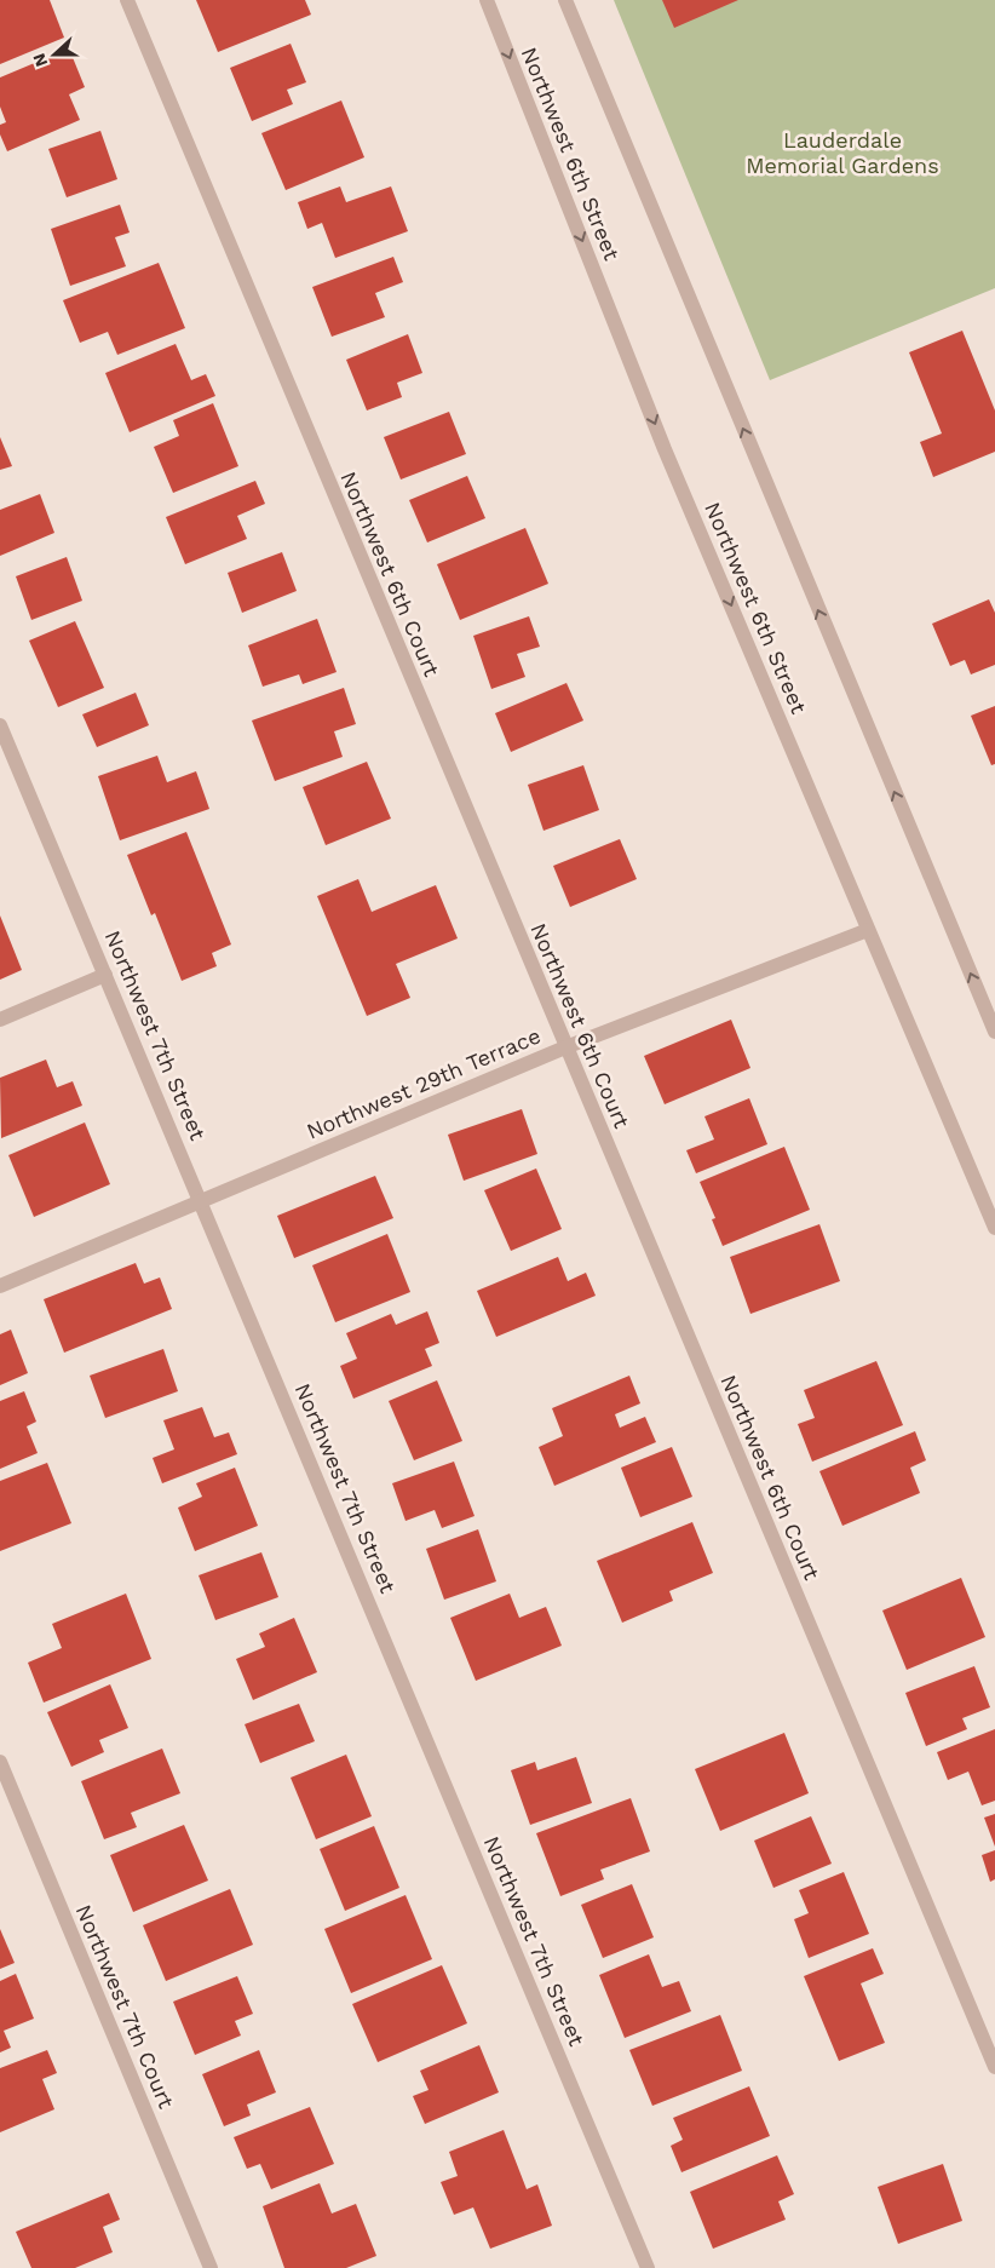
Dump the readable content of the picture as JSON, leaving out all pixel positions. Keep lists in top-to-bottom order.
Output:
{
  "streets": {
    "street": [
      "Northwest 6th Street",
      "Northwest 6th Court",
      "Northwest 7th Street",
      "Northwest 29th Terrace",
      "Northwest 7th Court"
    ]
  },
  "crossings": [
    ["Northwest 6th Street", "Northwest 29th Terrace"],
    ["Northwest 6th Court", "Northwest 29th Terrace"],
    ["Northwest 7th Street", "Northwest 29th Terrace"]
  ],
  "parks": ["Lauderdale Memorial Gardens"],
  "north": "left"
}
